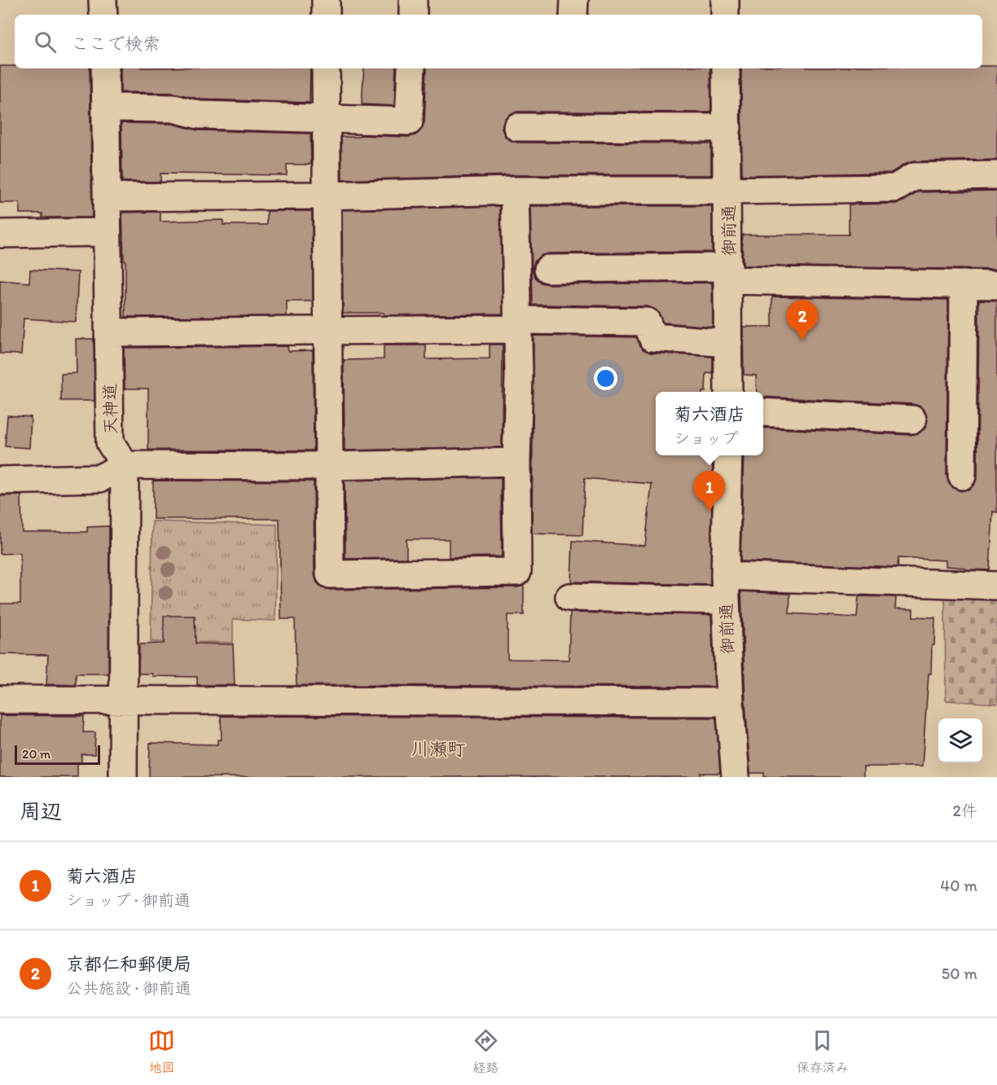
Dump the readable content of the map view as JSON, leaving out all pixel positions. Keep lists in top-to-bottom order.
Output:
{
  "streets": {
    "street": ["御前通", "天神道"]
  },
  "districts": ["川瀬町"],
  "scale_bar": "20 m",
  "page": {
    "search": "ここで検索",
    "pins": ["2", "1"],
    "popup": ["菊六酒店", "ショップ"],
    "scale": "20 m",
    "heading": ["周辺", "2件"],
    "list": [
      {
        "mark": "1",
        "name": "菊六酒店",
        "note": "ショップ · 御前通",
        "value": "40 m"
      },
      {
        "mark": "2",
        "name": "京都仁和郵便局",
        "note": "公共施設 · 御前通",
        "value": "50 m"
      }
    ],
    "nav": ["地図", "経路", "保存済み"]
  }
}
